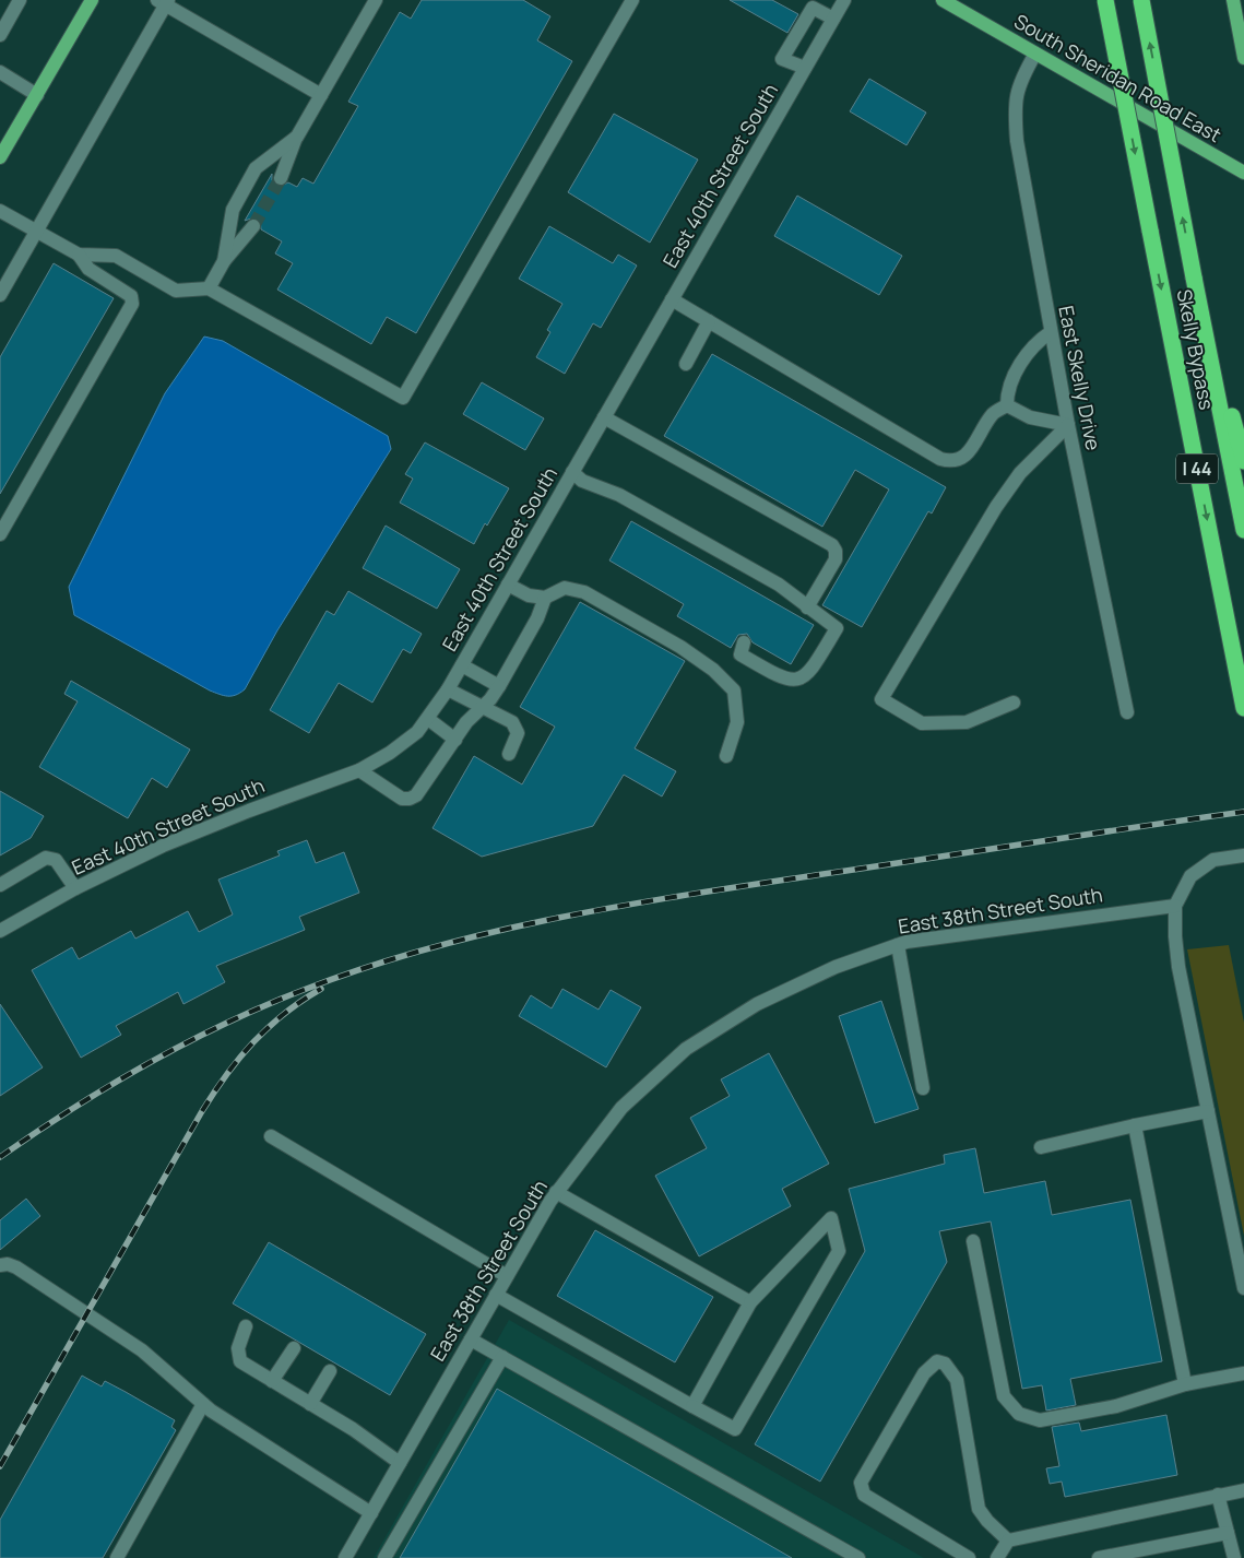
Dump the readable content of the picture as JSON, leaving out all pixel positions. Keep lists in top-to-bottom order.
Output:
{
  "streets": {
    "highway": ["Skelly Bypass", "I 44"],
    "main road": ["South Sheridan Road East"],
    "street": ["East 40th Street South", "East Skelly Drive", "East 38th Street South"]
  },
  "crossings": [
    ["South Sheridan Road East", "East Skelly Drive"]
  ]
}
